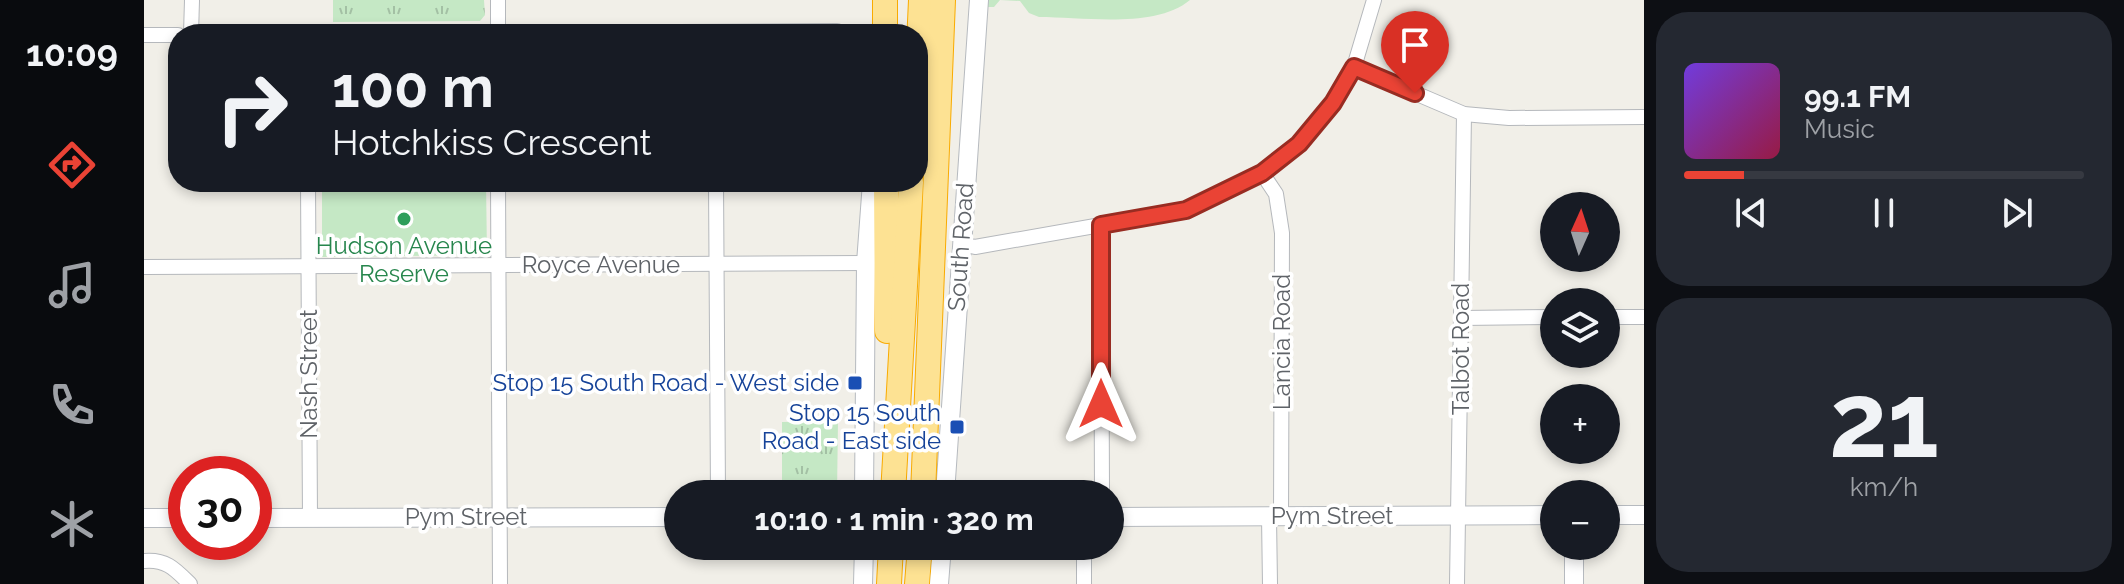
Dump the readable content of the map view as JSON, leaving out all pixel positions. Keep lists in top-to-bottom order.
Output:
{
  "streets": {
    "street": [
      "South Road",
      "Royce Avenue",
      "Lancia Road",
      "Talbot Road",
      "Nash Street",
      "Pym Street"
    ]
  },
  "crossings": [
    ["Royce Avenue", "Nash Street"],
    ["Lancia Road", "Pym Street"],
    ["Talbot Road", "Pym Street"],
    ["Nash Street", "Pym Street"]
  ],
  "places": {
    "other": ["Hudson Avenue Reserve"],
    "transit": ["Stop 15 South Road - West side", "Stop 15 South Road - East side"]
  },
  "north": "top",
  "page": {
    "tabs": "10:09",
    "turn": ["100 m", "Hotchkiss Crescent"],
    "song": ["99.1 FM", "Music"],
    "map_buttons": ["+", "−"],
    "tile": ["21", "km/h"],
    "limit": "30",
    "trip": "10:10 · 1 min · 320 m"
  }
}
